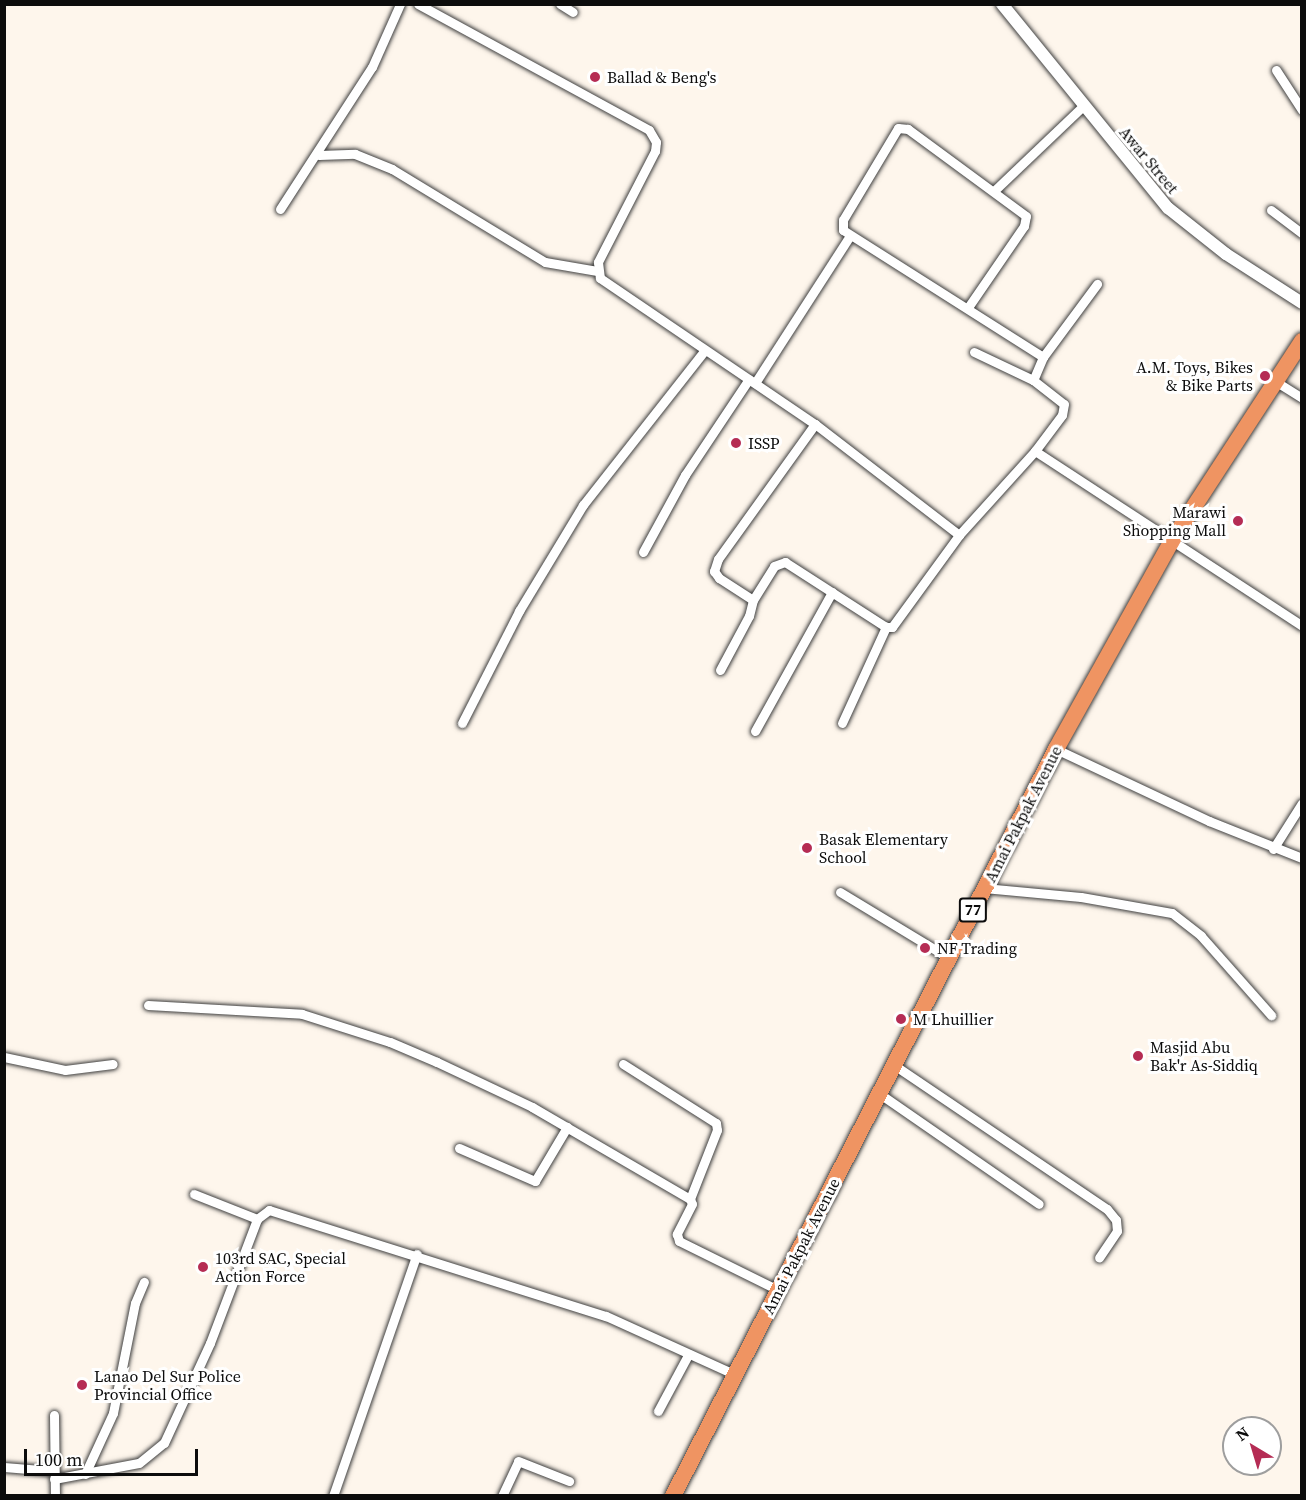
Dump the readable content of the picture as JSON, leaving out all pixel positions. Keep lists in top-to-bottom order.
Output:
{
  "streets": {
    "highway": ["Amai Pakpak Avenue", "77"],
    "street": ["Awar Street"]
  },
  "places": [
    "Ballad & Beng's",
    "A.M. Toys, Bikes & Bike Parts",
    "ISSP",
    "Marawi Shopping Mall",
    "Basak Elementary School",
    "NF Trading",
    "M Lhuillier",
    "Masjid Abu Bak'r As-Siddiq",
    "103rd SAC, Special Action Force",
    "Lanao Del Sur Police Provincial Office"
  ],
  "scale_bar": "100 m",
  "north": "top left"
}
